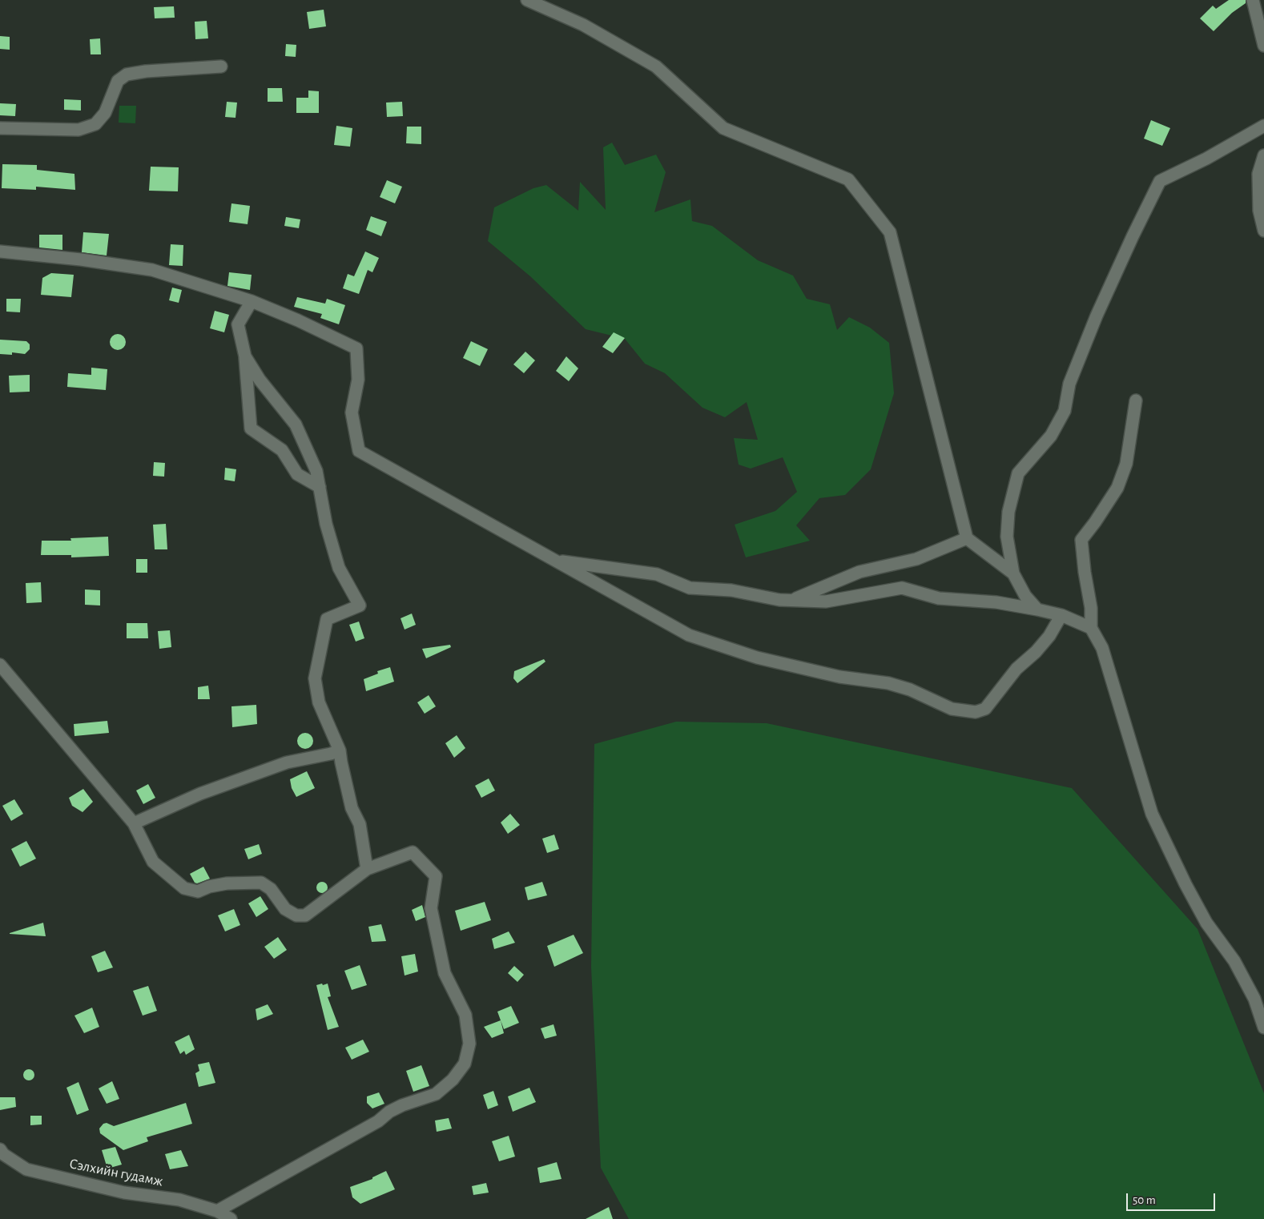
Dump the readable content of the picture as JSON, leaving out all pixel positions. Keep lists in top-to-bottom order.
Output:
{
  "streets": {
    "street": ["Сэлхийн гудамж"]
  },
  "scale_bar": "50 m"
}
